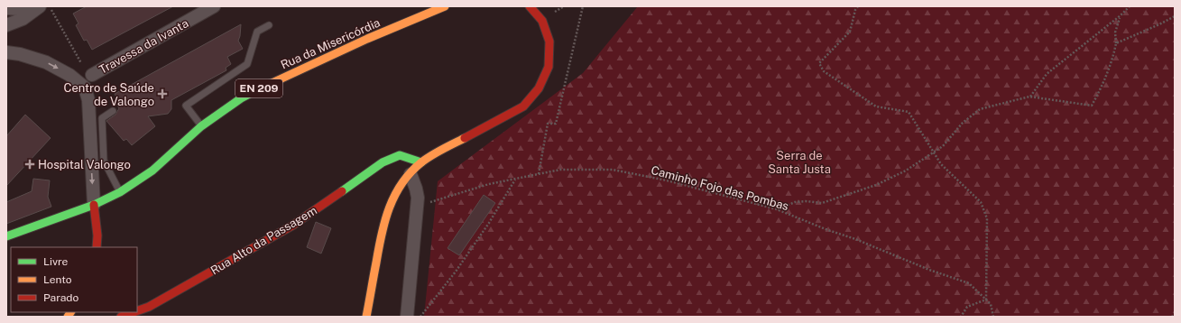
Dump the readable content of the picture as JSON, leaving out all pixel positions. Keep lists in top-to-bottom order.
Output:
{
  "streets": {
    "main road": ["Rua da Misericórdia", "EN 209", "Rua Alto da Passagem"],
    "street": ["Travessa da Ivanta"],
    "path": ["Caminho Fojo das Pombas"]
  },
  "parks": ["Serra de Santa Justa"],
  "places": {
    "health": ["Centro de Saúde de Valongo", "Hospital Valongo"]
  },
  "legend": ["Livre", "Lento", "Parado"]
}
